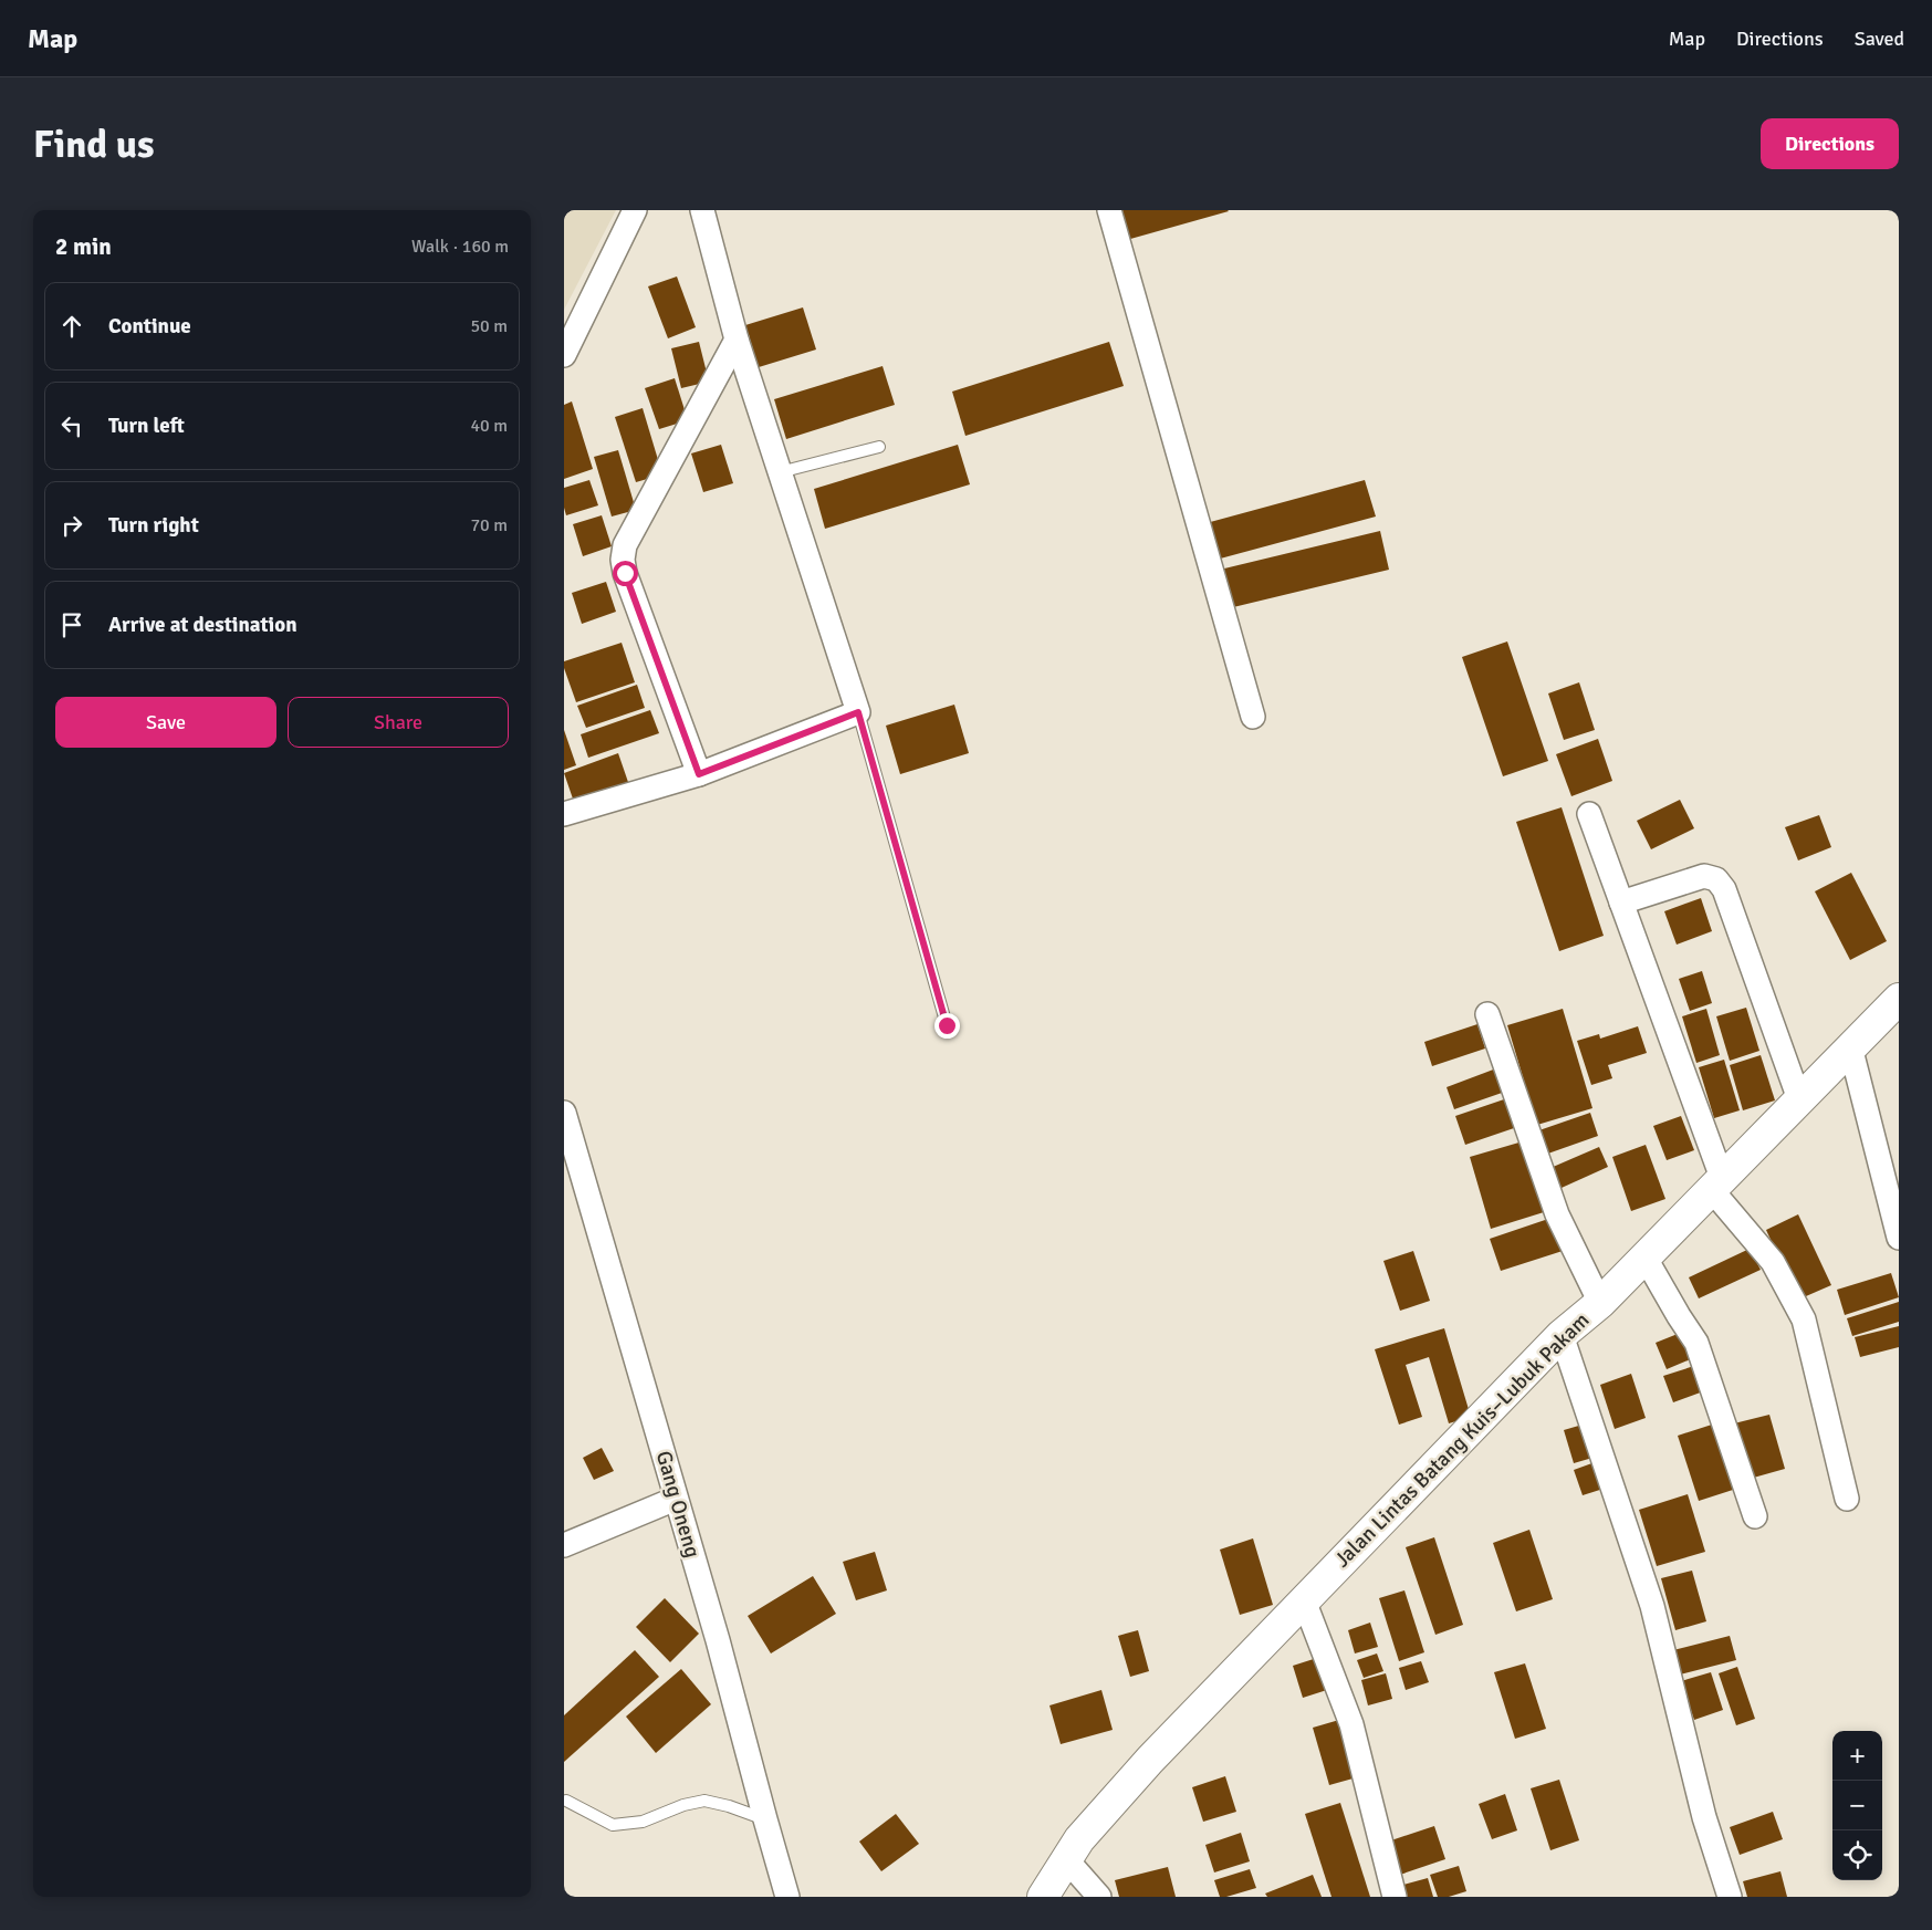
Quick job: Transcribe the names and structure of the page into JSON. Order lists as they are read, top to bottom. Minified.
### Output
{"streets":{"highway":["Jalan Lintas Batang Kuis–Lubuk Pakam"],"street":["Gang Oneng"]},"page":{"header":"Map","nav":["Map","Directions","Saved"],"buttons":["Directions",["Save","Share"]],"title":"Find us","heading":["2 min","Walk · 160 m"],"list":[["Continue","50 m"],["Turn left","40 m"],["Turn right","70 m"],"Arrive at destination"],"map_buttons":["+","−"]}}
